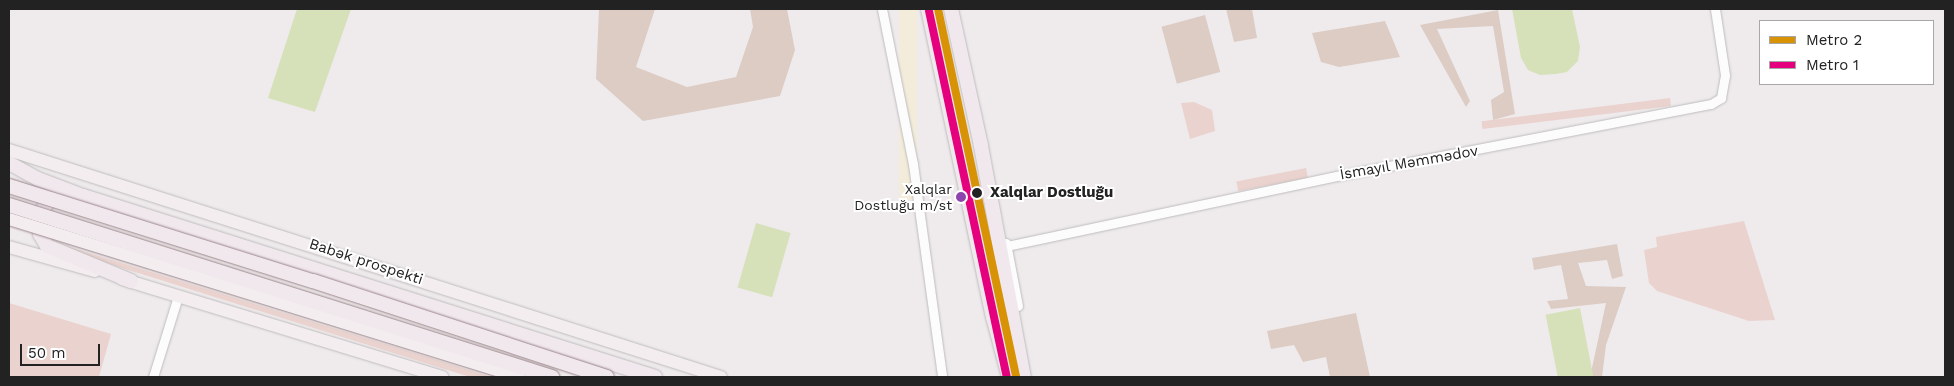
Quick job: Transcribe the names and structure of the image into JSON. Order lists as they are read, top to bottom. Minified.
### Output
{"streets":{"main road":["Babək prospekti"],"street":["İsmayıl Məmmədov"]},"places":["Xalqlar Dostluğu","Xalqlar Dostluğu m/st"],"lines":["metro line 2","metro line 1"],"legend":["Metro 2","Metro 1"],"scale_bar":"50 m"}
